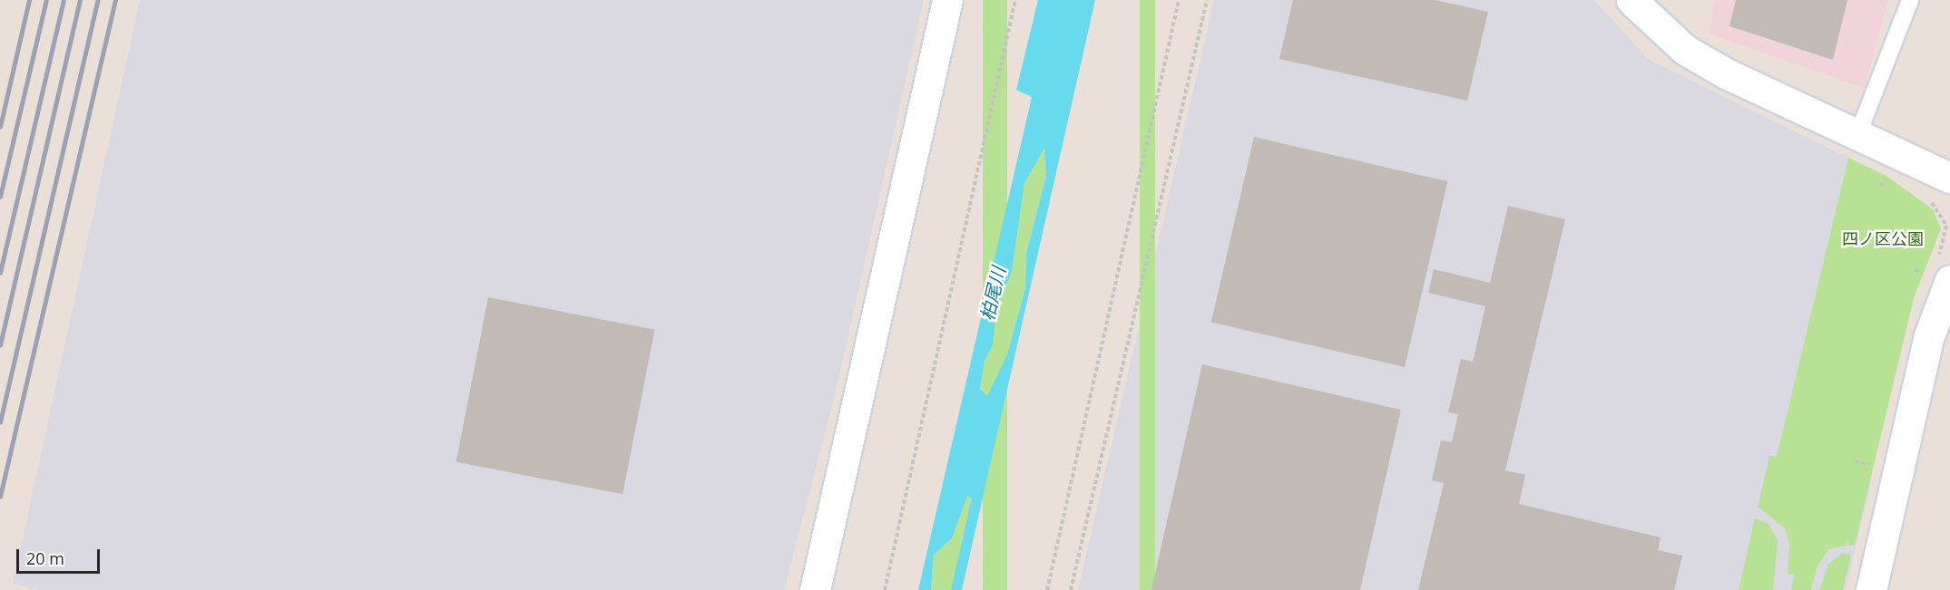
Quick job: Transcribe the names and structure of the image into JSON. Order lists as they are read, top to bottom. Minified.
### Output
{"water":["柏尾川"],"parks":["四ノ区公園"],"scale_bar":"20 m"}
